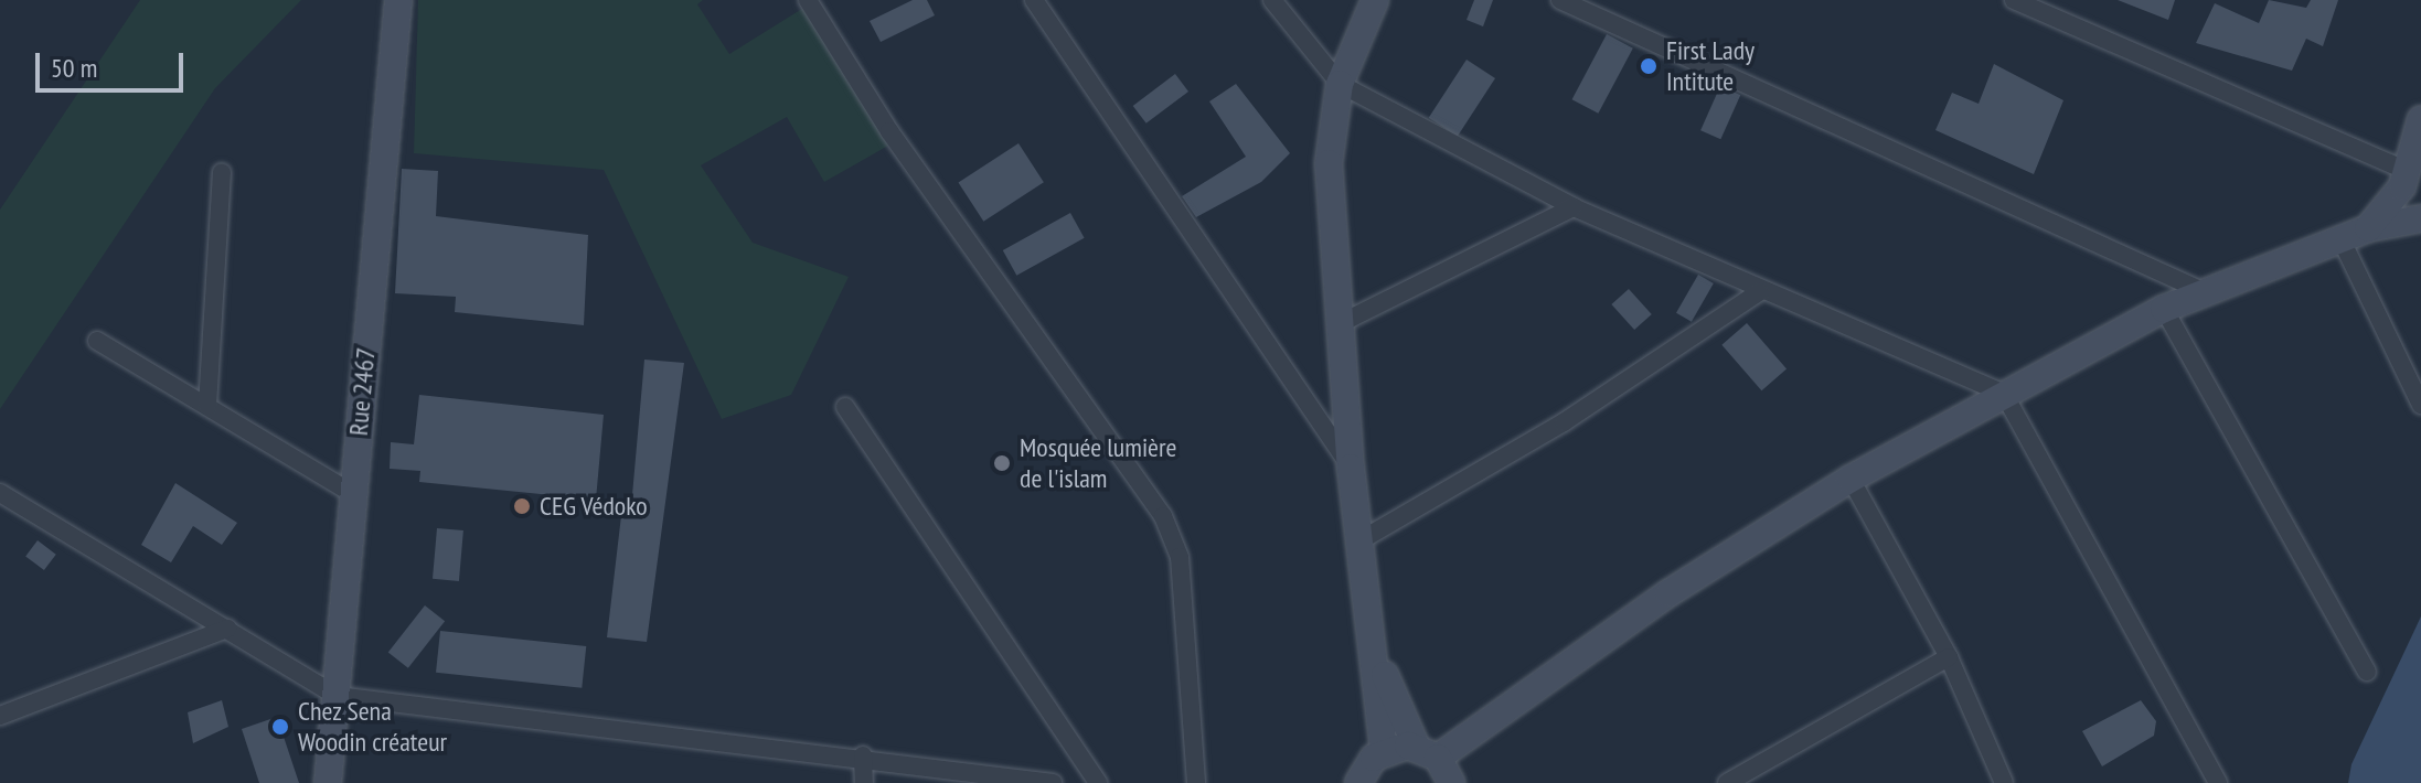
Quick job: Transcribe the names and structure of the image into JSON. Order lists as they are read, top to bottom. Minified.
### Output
{"streets":{"street":["Rue 2467"]},"places":["First Lady Intitute","Mosquée lumière de l'islam","CEG Védoko","Chez Sena Woodin créateur"],"scale_bar":"50 m"}
